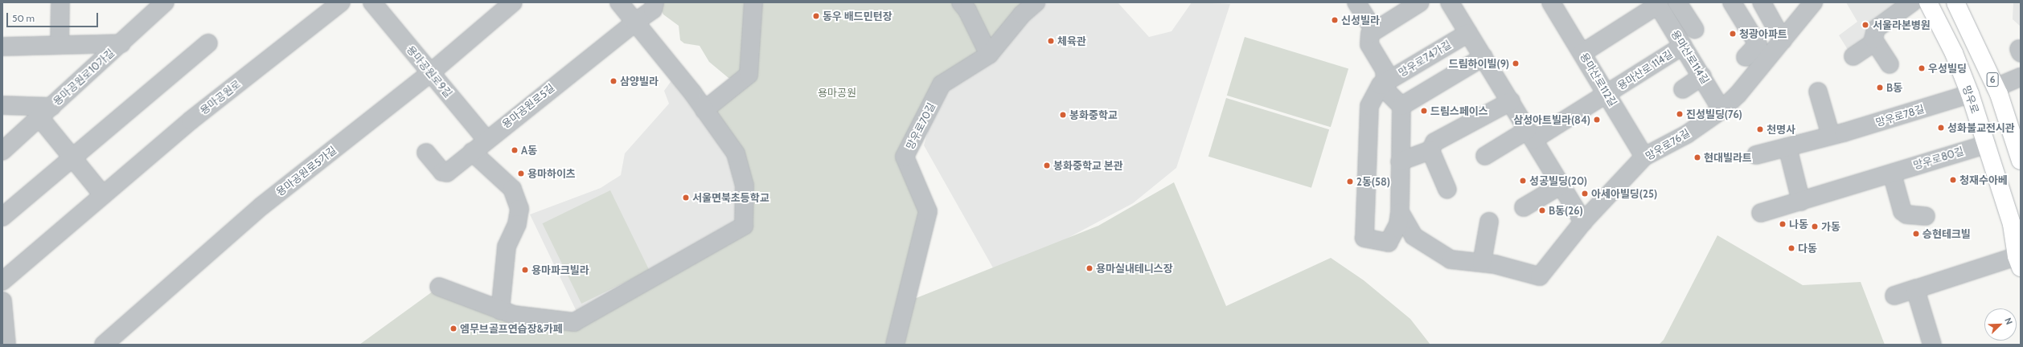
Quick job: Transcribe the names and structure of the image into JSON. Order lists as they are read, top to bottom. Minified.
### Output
{"streets":{"main road":["6","망우로"],"street":["용마산로114길","망우로74가길","용마산로 114길","용마공원로9길","용마공원로10가길","용마산로112길","용마공원로","용마공원로5길","망우로78길","망우로70길","망우로76길","망우로80길","용마공원로5가길"]},"crossings":[["용마산로114길","용마산로 114길"],["용마산로114길","용마산로112길"],["용마산로114길","망우로76길"],["용마산로 114길","용마산로112길"],["용마공원로9길","용마공원로5길"],["용마공원로9길","용마공원로5가길"],["용마산로112길","망우로76길"],["망우로","망우로78길"],["망우로","망우로80길"]],"parks":["용마공원"],"places":["동우 배드민턴장","신성빌라","서울라본병원","청광아파트","체육관","드림하이빌(9)","우성빌딩","삼양빌라","B동","드림스페이스","진성빌딩(76)","봉화중학교","삼성아트빌라(84)","성화불교전시관","천명사","A동","현대빌라트","봉화중학교 본관","용마하이츠","청재수아베","성공빌딩(20)","2동(58)","아세아빌딩(25)","서울면북초등학교","B동(26)","나동","가동","승현테크빌","다동","용마실내테니스장","용마파크빌라","엠무브골프연습장&카페"],"scale_bar":"50 m","north":"top right"}
